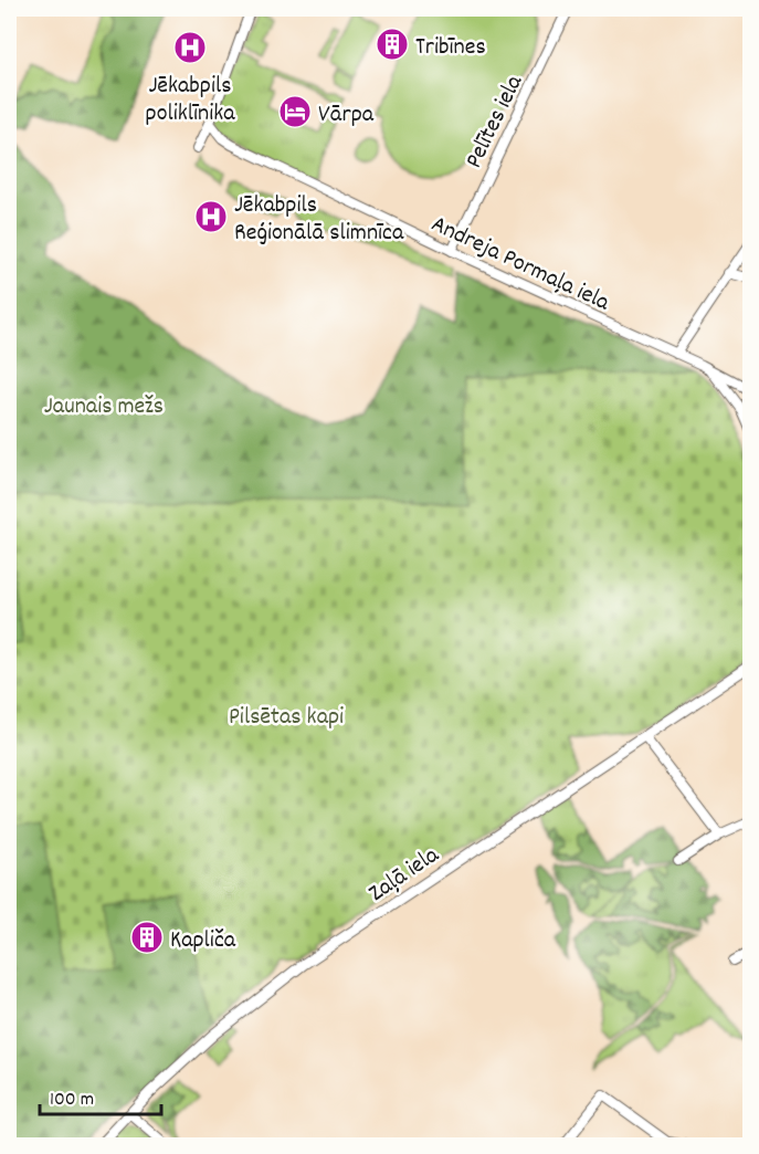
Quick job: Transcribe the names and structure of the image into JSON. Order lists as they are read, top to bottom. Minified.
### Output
{"streets":{"main road":["Zaļā iela"],"street":["Pelītes iela","Andreja Pormaļa iela"]},"crossings":[["Pelītes iela","Andreja Pormaļa iela"]],"parks":["Jaunais mežs","Pilsētas kapi"],"places":{"building":["Tribīnes","Kapliča"],"hospital":["Jēkabpils poliklīnika","Jēkabpils Reģionālā slimnīca"],"hotel":["Vārpa"]},"scale_bar":"100 m"}
